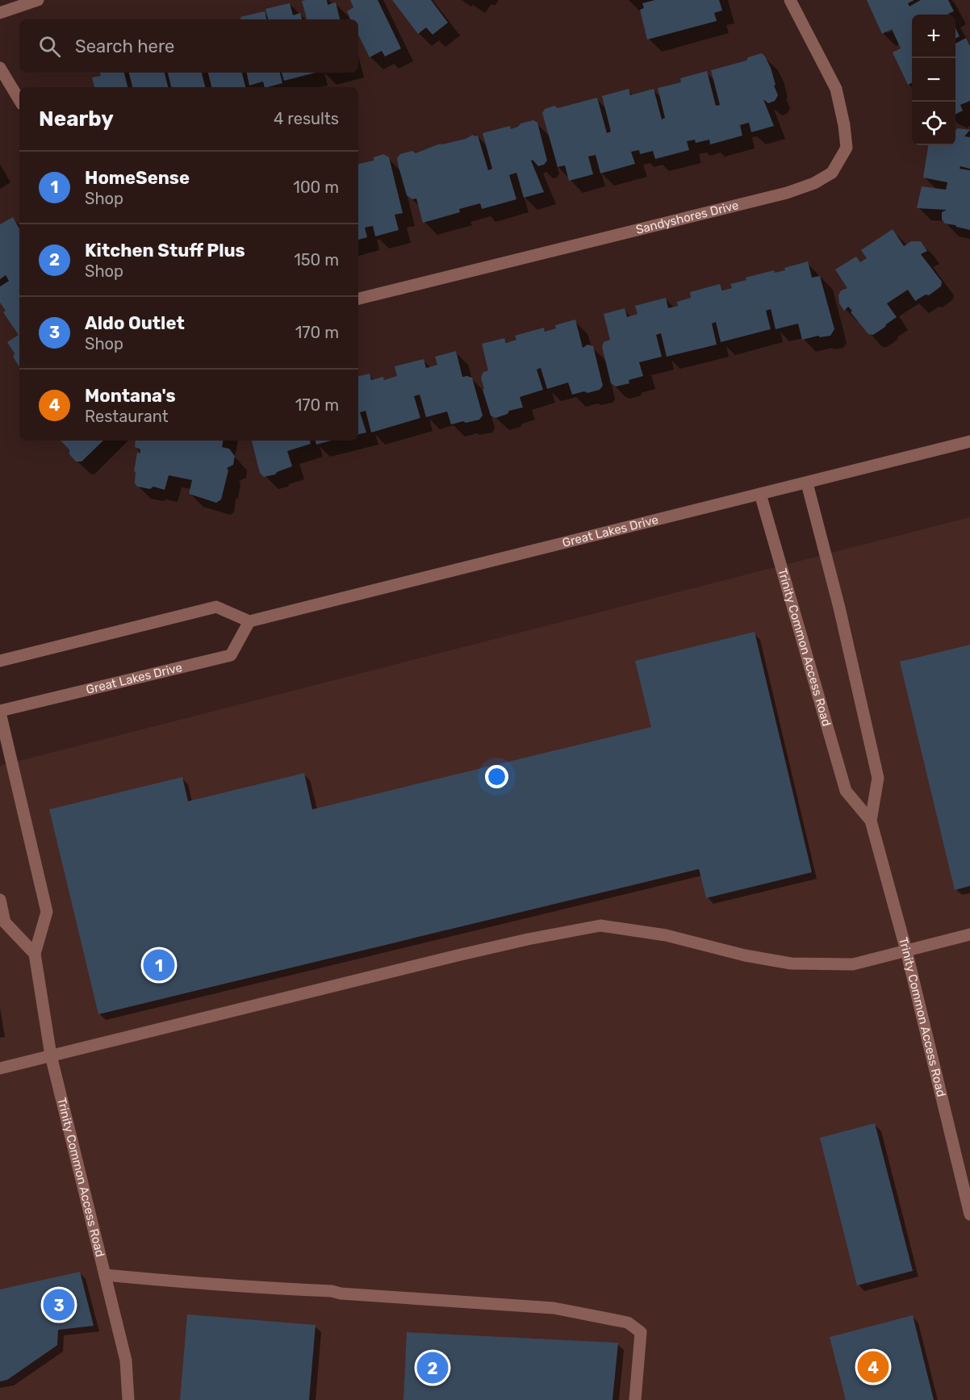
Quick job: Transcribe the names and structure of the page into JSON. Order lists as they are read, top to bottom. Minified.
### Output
{"streets":{"street":["Sandyshores Drive","Great Lakes Drive","Trinity Common Access Road"]},"crossings":[["Great Lakes Drive","Trinity Common Access Road"]],"page":{"map_buttons":["+","−"],"search":"Search here","heading":["Nearby","4 results"],"list":[{"mark":"1","name":"HomeSense","note":"Shop","value":"100 m"},{"mark":"2","name":"Kitchen Stuff Plus","note":"Shop","value":"150 m"},{"mark":"3","name":"Aldo Outlet","note":"Shop","value":"170 m"},{"mark":"4","name":"Montana's","note":"Restaurant","value":"170 m"}],"pins":["1","3","4","2"]}}
